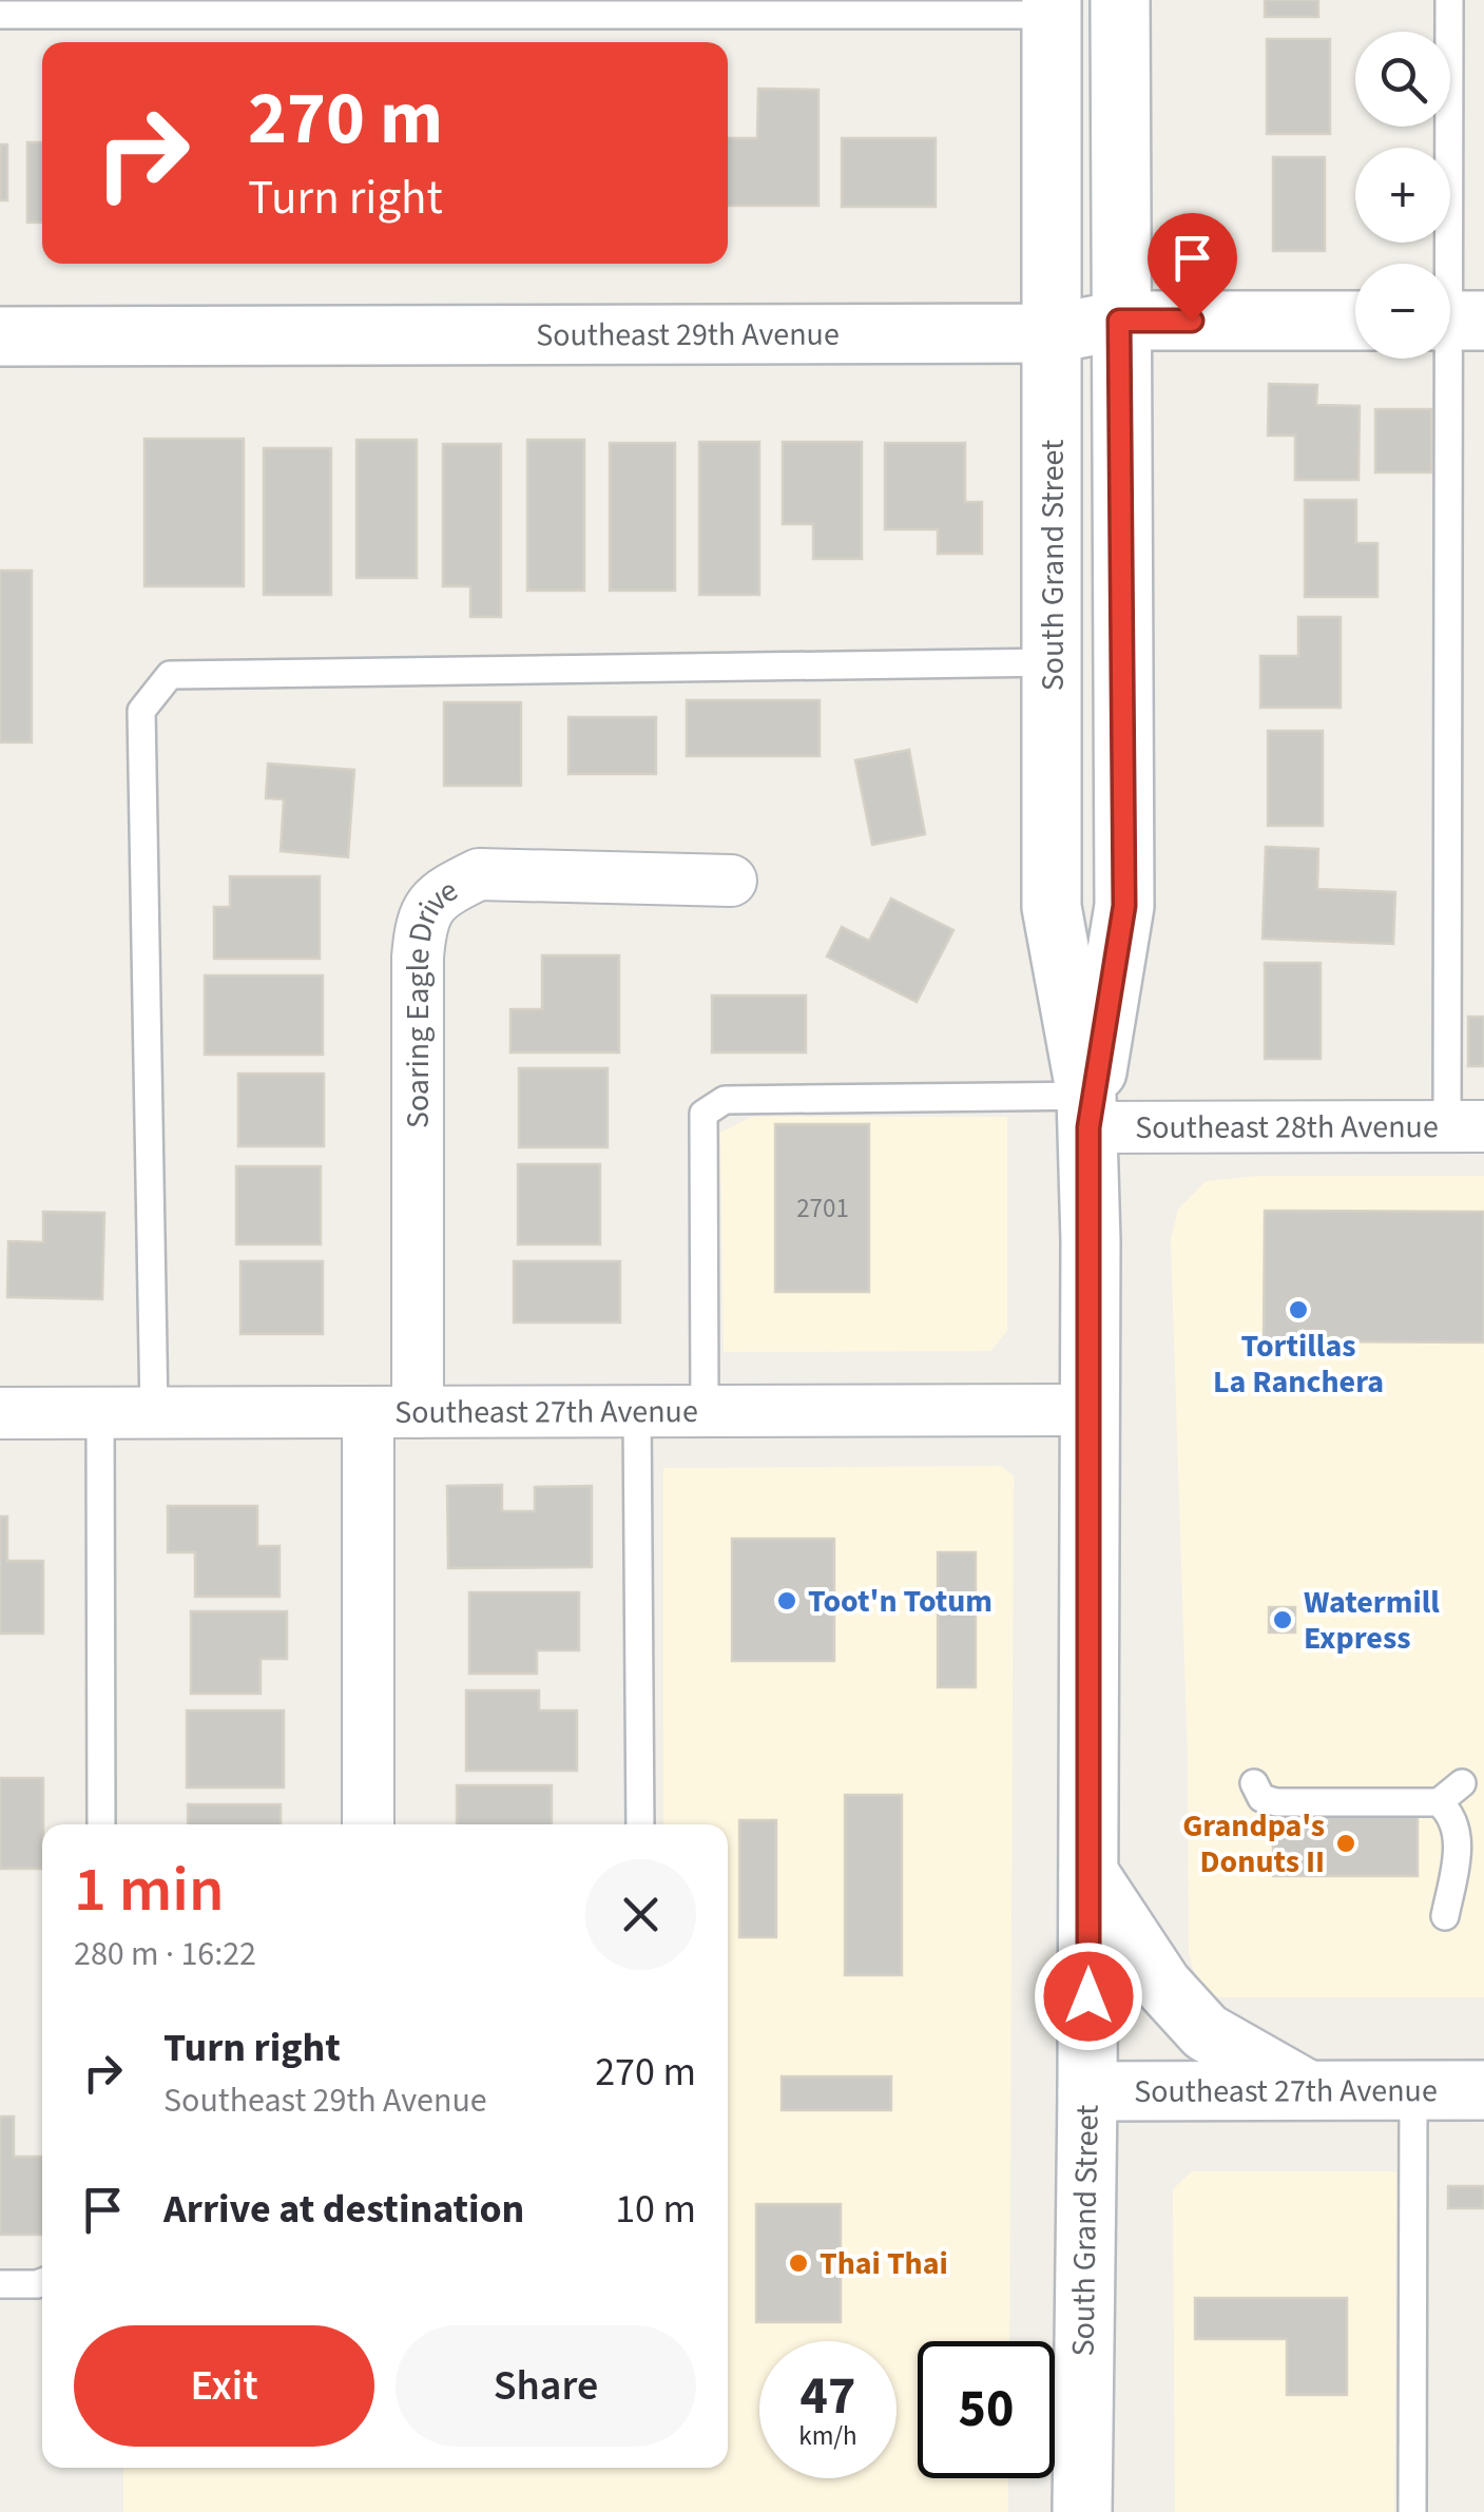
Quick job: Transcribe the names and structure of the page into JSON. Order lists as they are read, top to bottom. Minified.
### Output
{"streets":{"main road":["Southeast 29th Avenue","South Grand Street","Southeast 27th Avenue"],"street":["Soaring Eagle Drive","Southeast 28th Avenue"]},"crossings":[["Southeast 29th Avenue","South Grand Street"],["South Grand Street","Southeast 28th Avenue"],["South Grand Street","Southeast 27th Avenue"],["Soaring Eagle Drive","Southeast 27th Avenue"]],"places":["Tortillas La Ranchera","Toot'n Totum","Watermill Express","Grandpa's Donuts II","Thai Thai"],"house_numbers":["2701"],"page":{"map_buttons":["+","−"],"turn":["270 m","Turn right"],"heading":["1 min","280 m · 16:22"],"list":[{"name":"Turn right","note":"Southeast 29th Avenue","value":"270 m"},{"name":"Arrive at destination","value":"10 m"}],"buttons":["Exit","Share"],"speed":"47 km/h","limit":"50"}}
